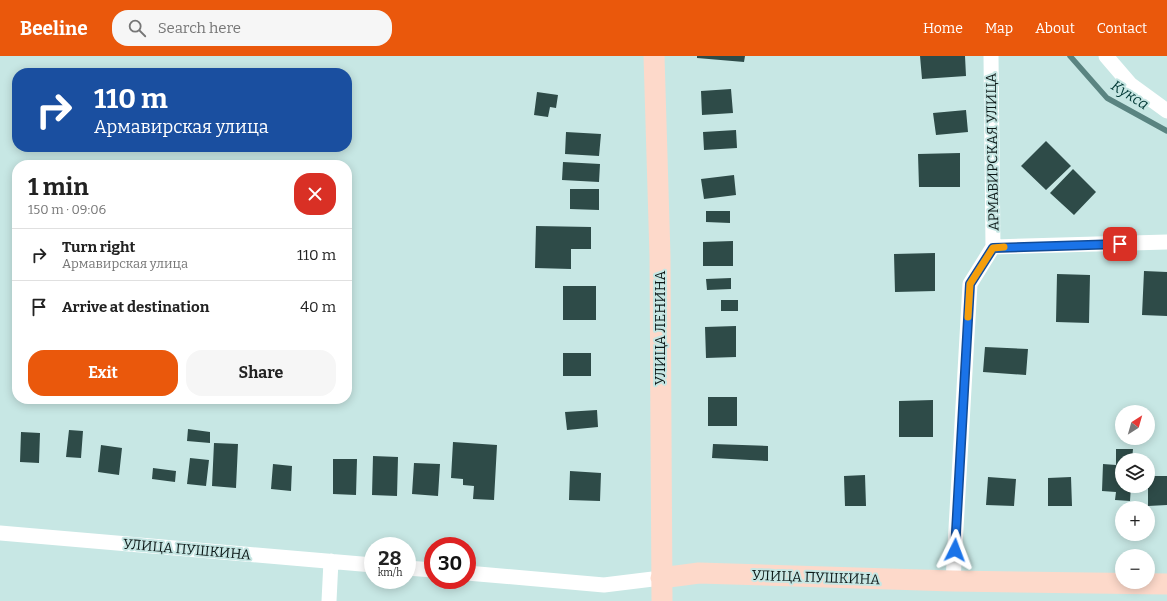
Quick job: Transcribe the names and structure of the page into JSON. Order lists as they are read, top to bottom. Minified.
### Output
{"streets":{"street":["АРМАВИРСКАЯ УЛИЦА","УЛИЦА ЛЕНИНА","УЛИЦА ПУШКИНА"]},"crossings":[["АРМАВИРСКАЯ УЛИЦА","УЛИЦА ПУШКИНА"],["УЛИЦА ЛЕНИНА","УЛИЦА ПУШКИНА"]],"water":["Кукса"],"north":"top right","page":{"header":"Beeline","search":"Search here","nav":["Home","Map","About","Contact"],"turn":["110 m","Армавирская улица"],"heading":["1 min","150 m · 09:06"],"list":[{"name":"Turn right","note":"Армавирская улица","value":"110 m"},{"name":"Arrive at destination","value":"40 m"}],"buttons":["Exit","Share"],"map_buttons":["+","−"],"speed":"28 km/h","limit":"30"}}
